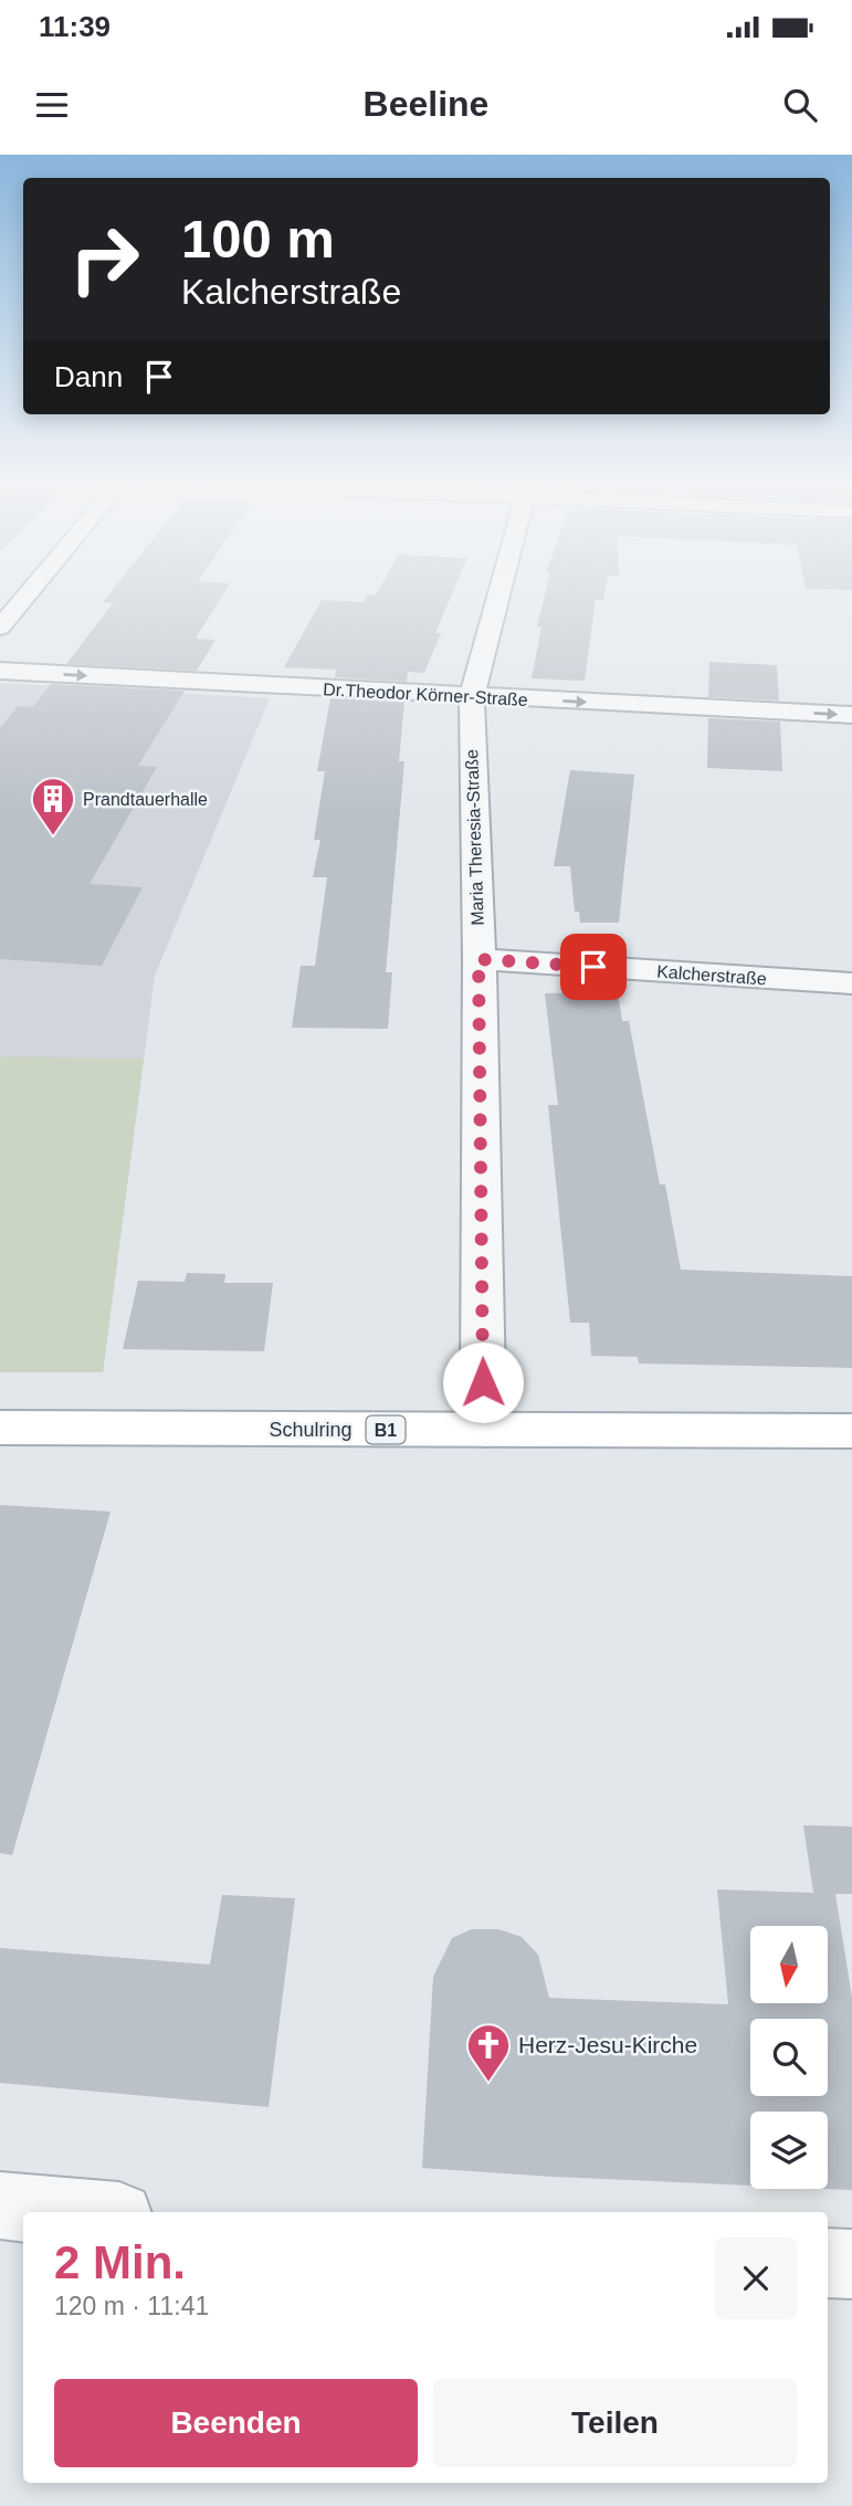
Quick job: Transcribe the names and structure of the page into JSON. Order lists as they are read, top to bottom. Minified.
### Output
{"streets":{"main road":["Schulring","B1"],"street":["Dr.Theodor Körner-Straße","Maria Theresia-Straße","Kalcherstraße"]},"crossings":[["Dr.Theodor Körner-Straße","Maria Theresia-Straße"],["Maria Theresia-Straße","Kalcherstraße"],["Maria Theresia-Straße","Schulring"]],"one_way":["Dr.Theodor Körner-Straße"],"places":{"building":["Prandtauerhalle"],"church":["Herz-Jesu-Kirche"]},"north":"bottom","page":{"status":"11:39","header":"Beeline","turn":["100 m","Kalcherstraße"],"then":"Dann","heading":["2 Min.","120 m · 11:41"],"buttons":["Beenden","Teilen"]}}
